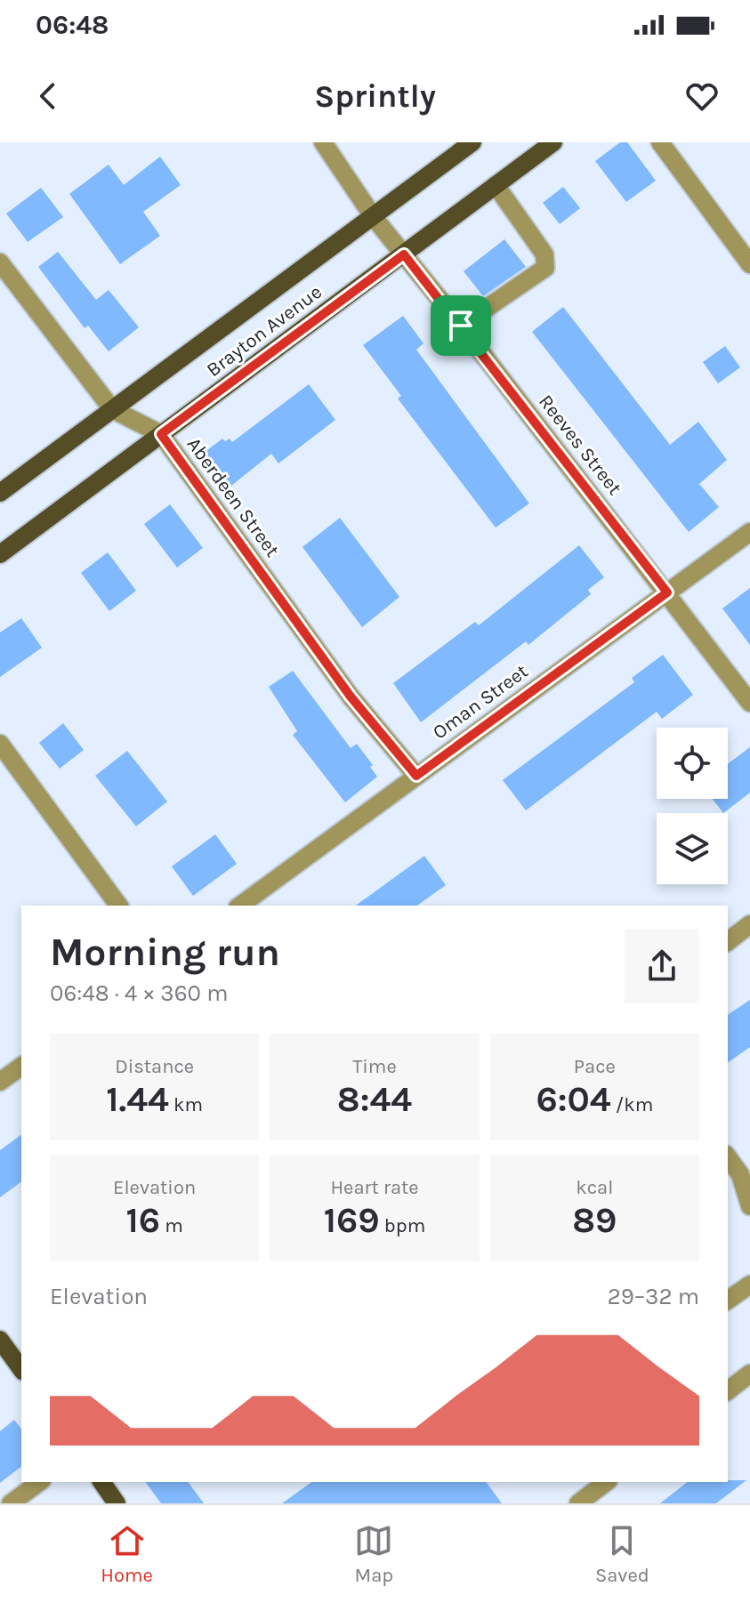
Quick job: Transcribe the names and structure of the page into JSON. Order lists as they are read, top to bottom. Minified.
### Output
{"streets":{"main road":["Brayton Avenue"],"street":["Reeves Street","Aberdeen Street","Oman Street"]},"crossings":[["Brayton Avenue","Reeves Street"],["Brayton Avenue","Aberdeen Street"],["Reeves Street","Oman Street"],["Aberdeen Street","Oman Street"]],"page":{"status":"06:48","header":"Sprintly","heading":["Morning run","06:48 · 4 × 360 m"],"stats":[["Distance","1.44 km"],["Time","8:44"],["Pace","6:04 /km"],["Elevation","16 m"],["Heart rate","169 bpm"],["kcal","89"]],"chart":["Elevation","29–32 m"],"tabs":["Home","Map","Saved"]}}
